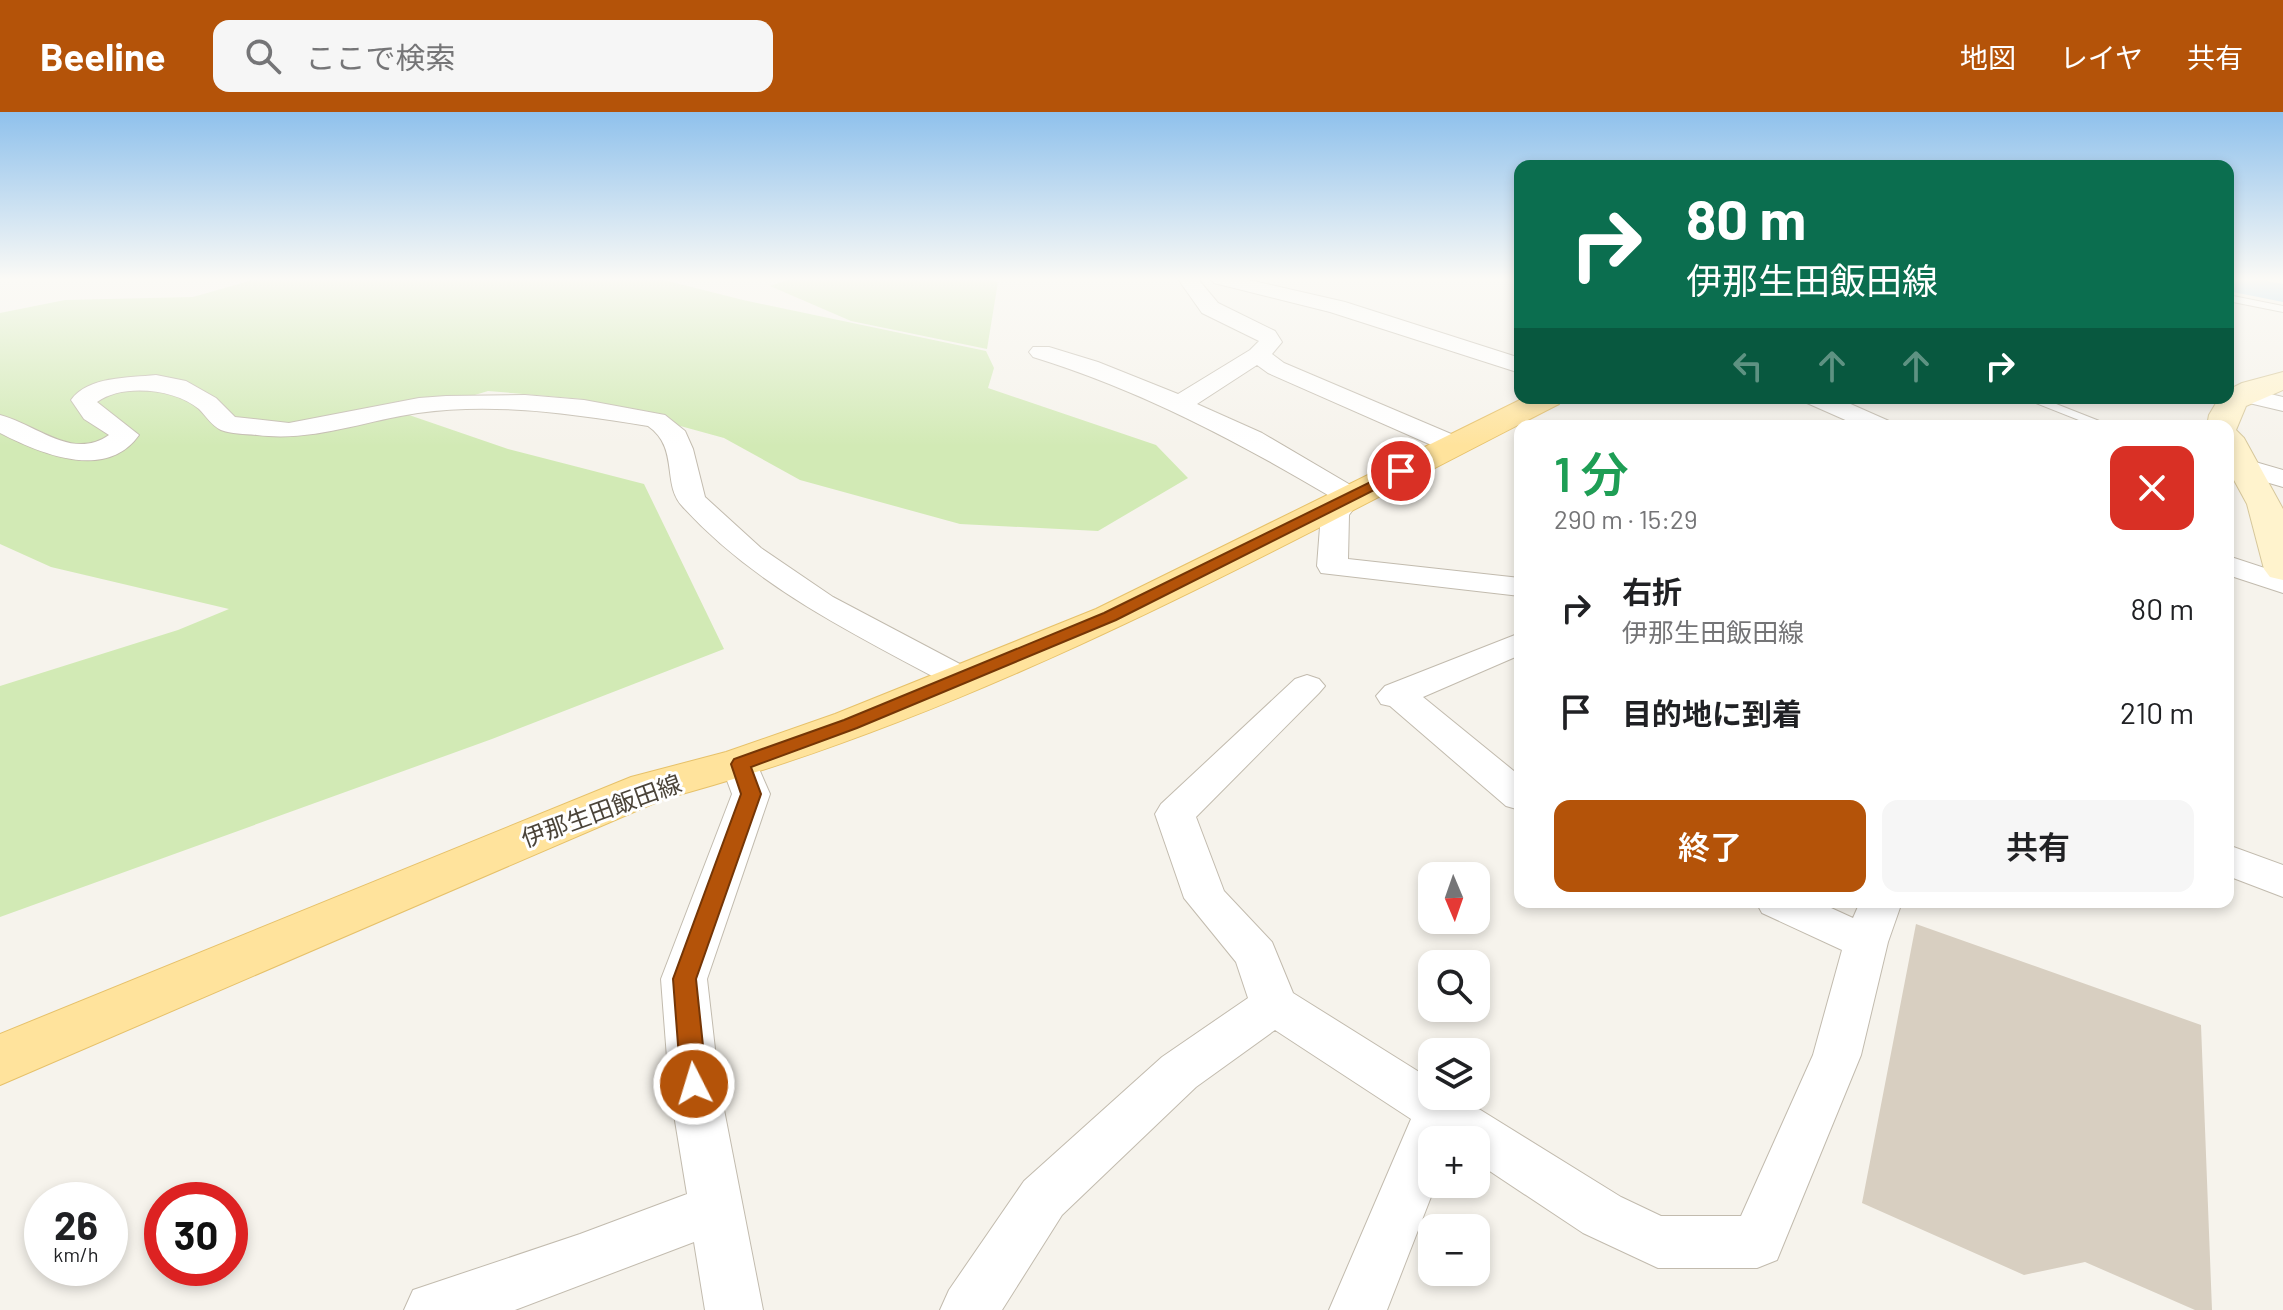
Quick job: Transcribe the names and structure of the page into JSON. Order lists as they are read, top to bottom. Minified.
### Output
{"streets":{"main road":["伊那生田飯田線"]},"north":"bottom","page":{"header":"Beeline","search":"ここで検索","nav":["地図","レイヤ","共有"],"turn":["80 m","伊那生田飯田線"],"heading":["1 分","290 m · 15:29"],"list":[{"name":"右折","note":"伊那生田飯田線","value":"80 m"},{"name":"目的地に到着","value":"210 m"}],"buttons":["終了","共有"],"map_buttons":["+","−"],"speed":"26 km/h","limit":"30"}}
